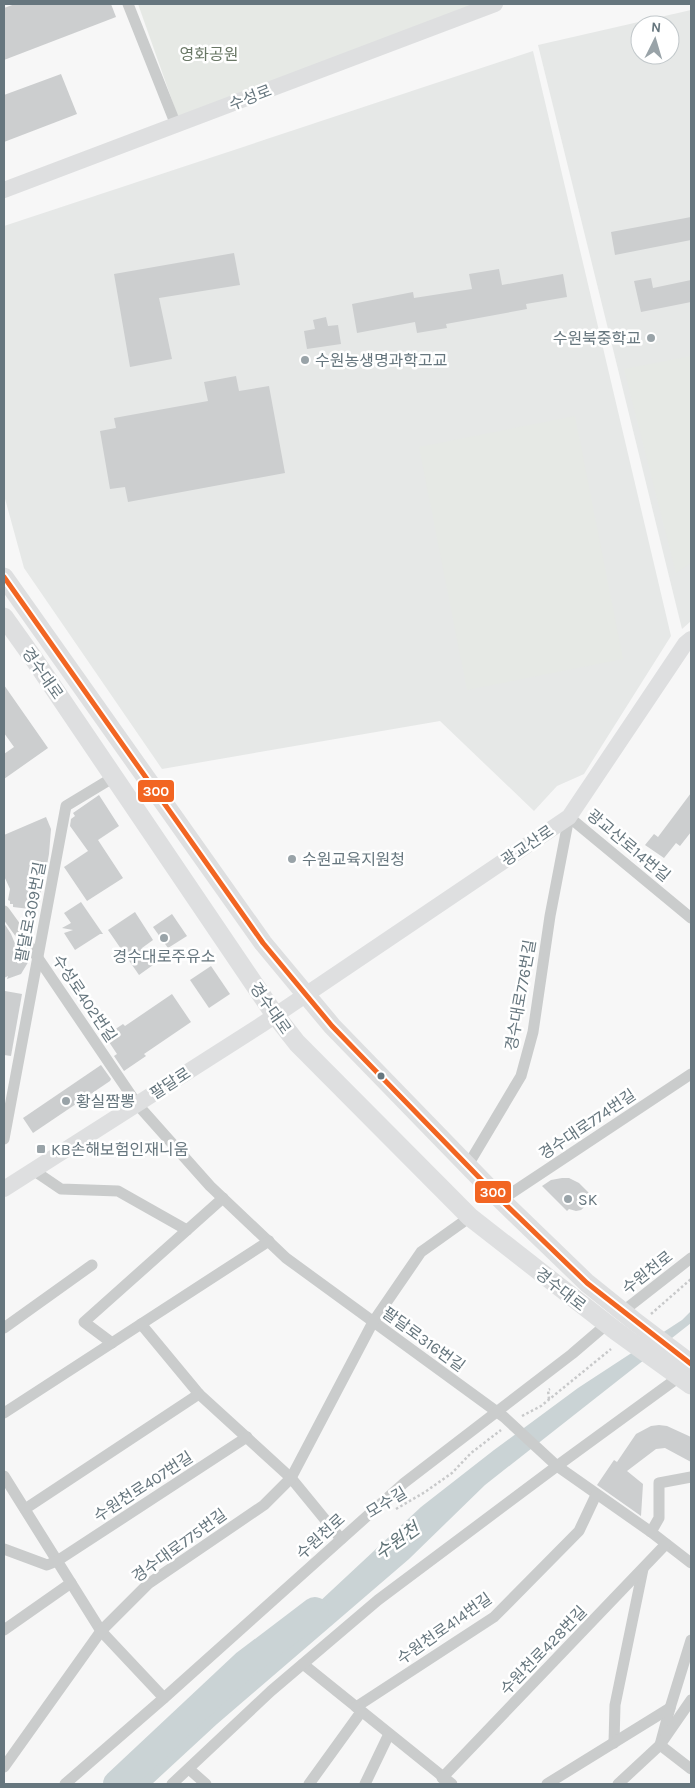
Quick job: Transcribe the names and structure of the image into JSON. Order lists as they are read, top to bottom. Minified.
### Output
{"streets":{"main road":["수성로","경수대로","광교산로","팔달로"],"street":["광교산로14번길","팔달로309번길","경수대로776번길","수성로402번길","경수대로774번길","수원천로","팔달로316번길","수원천로407번길","경수대로775번길","수원천로414번길","수원천로428번길"],"path":["모수길"]},"crossings":[["경수대로","광교산로"],["경수대로","팔달로309번길"],["경수대로","경수대로776번길"],["경수대로","팔달로"],["경수대로","경수대로774번길"],["경수대로","수원천로"],["경수대로","경수대로775번길"],["광교산로","광교산로14번길"],["광교산로","경수대로776번길"],["광교산로","팔달로"],["광교산로14번길","경수대로776번길"],["팔달로309번길","수성로402번길"],["수성로402번길","팔달로"],["수성로402번길","팔달로316번길"],["팔달로","팔달로316번길"],["수원천로","팔달로316번길"],["팔달로316번길","경수대로775번길"]],"water":["수원천"],"parks":["영화공원"],"places":{"other":["수원북중학교","수원농생명과학고교","수원교육지원청","경수대로주유소","황실짬뽕","SK"],"transit":["KB손해보험인재니움"]},"lines":["transit line 300"],"north":"top"}
